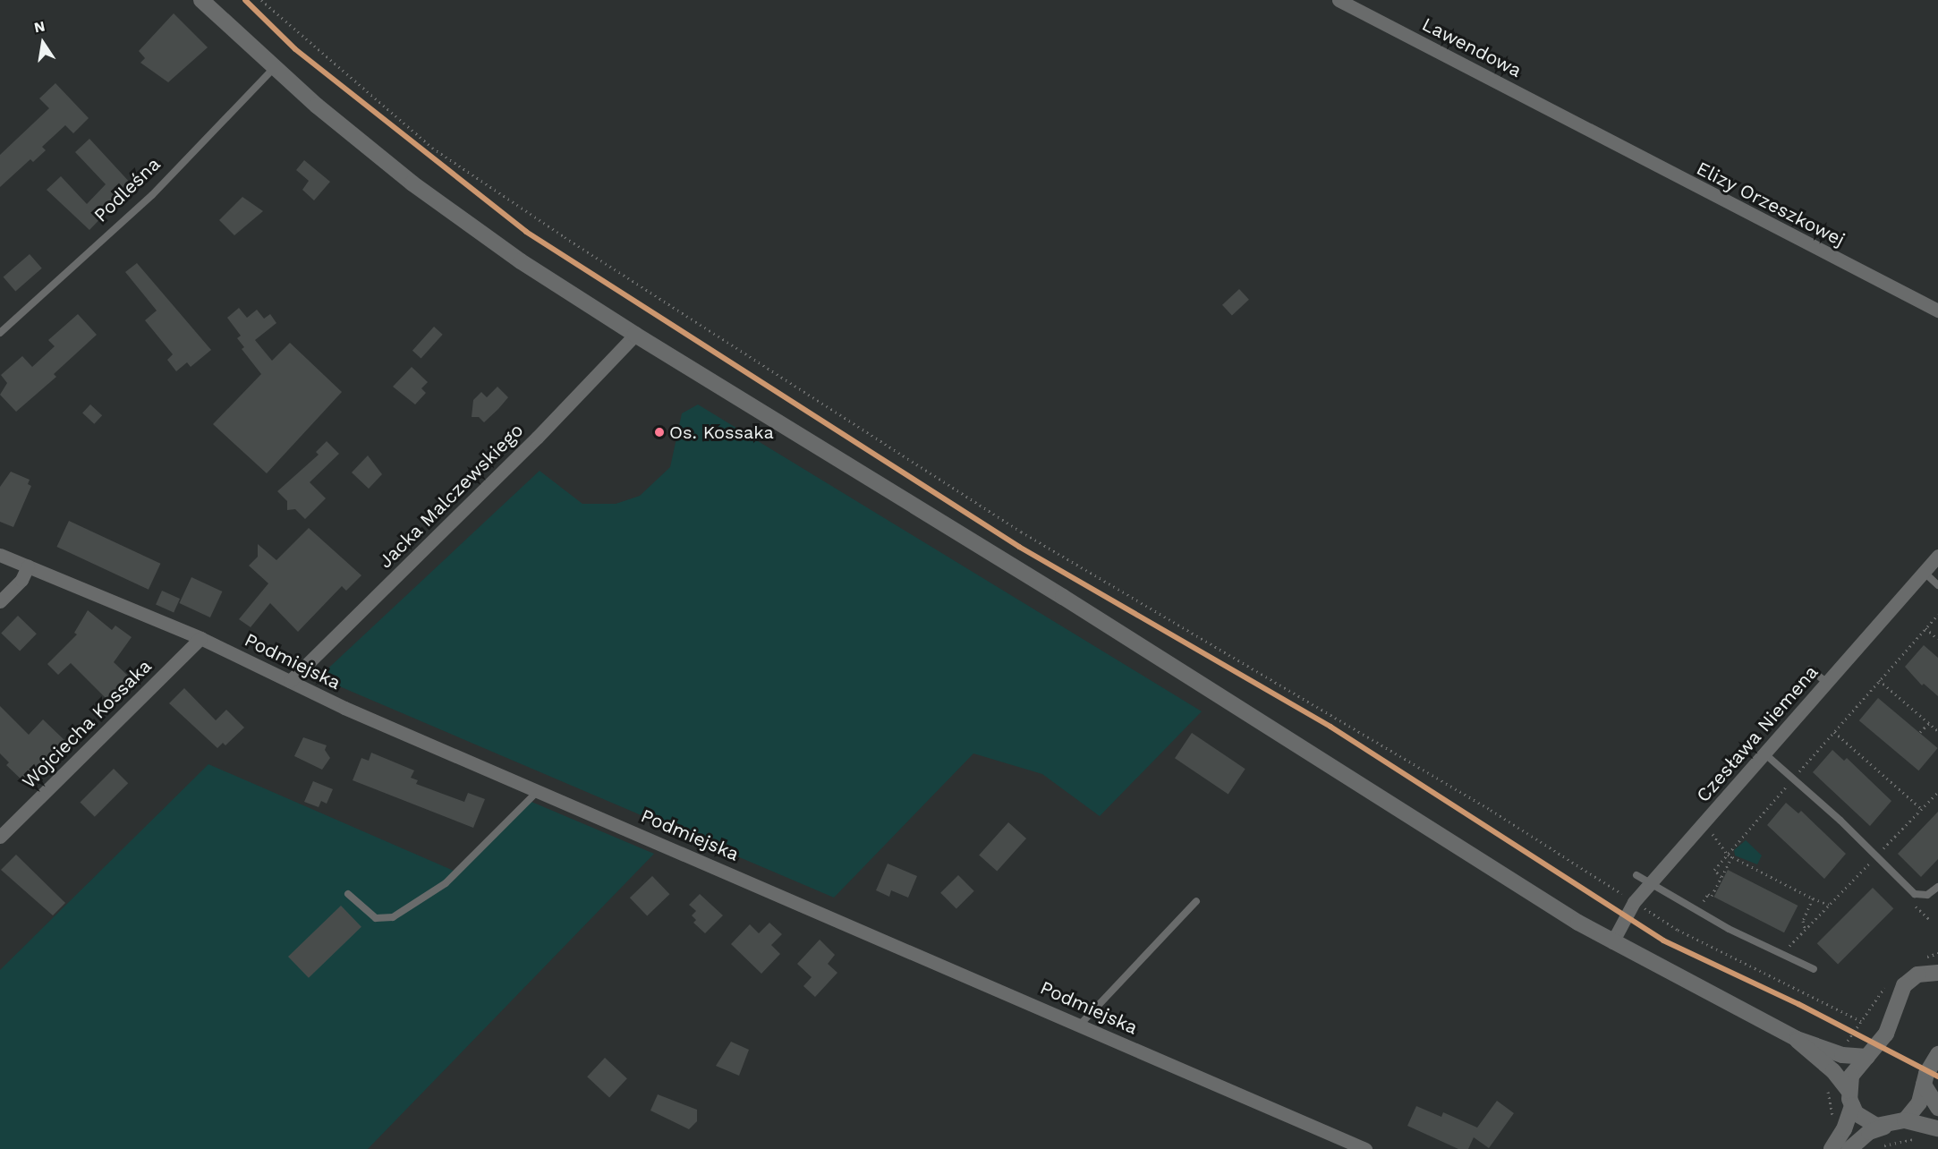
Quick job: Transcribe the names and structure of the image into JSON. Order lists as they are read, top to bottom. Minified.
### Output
{"streets":{"street":["Lawendowa","Elizy Orzeszkowej","Jacka Malczewskiego","Podmiejska","Wojciecha Kossaka","Czesława Niemena"],"lane":["Podleśna"]},"crossings":[["Lawendowa","Elizy Orzeszkowej"],["Jacka Malczewskiego","Podmiejska"],["Podmiejska","Wojciecha Kossaka"]],"places":["Os. Kossaka"],"north":"top"}
